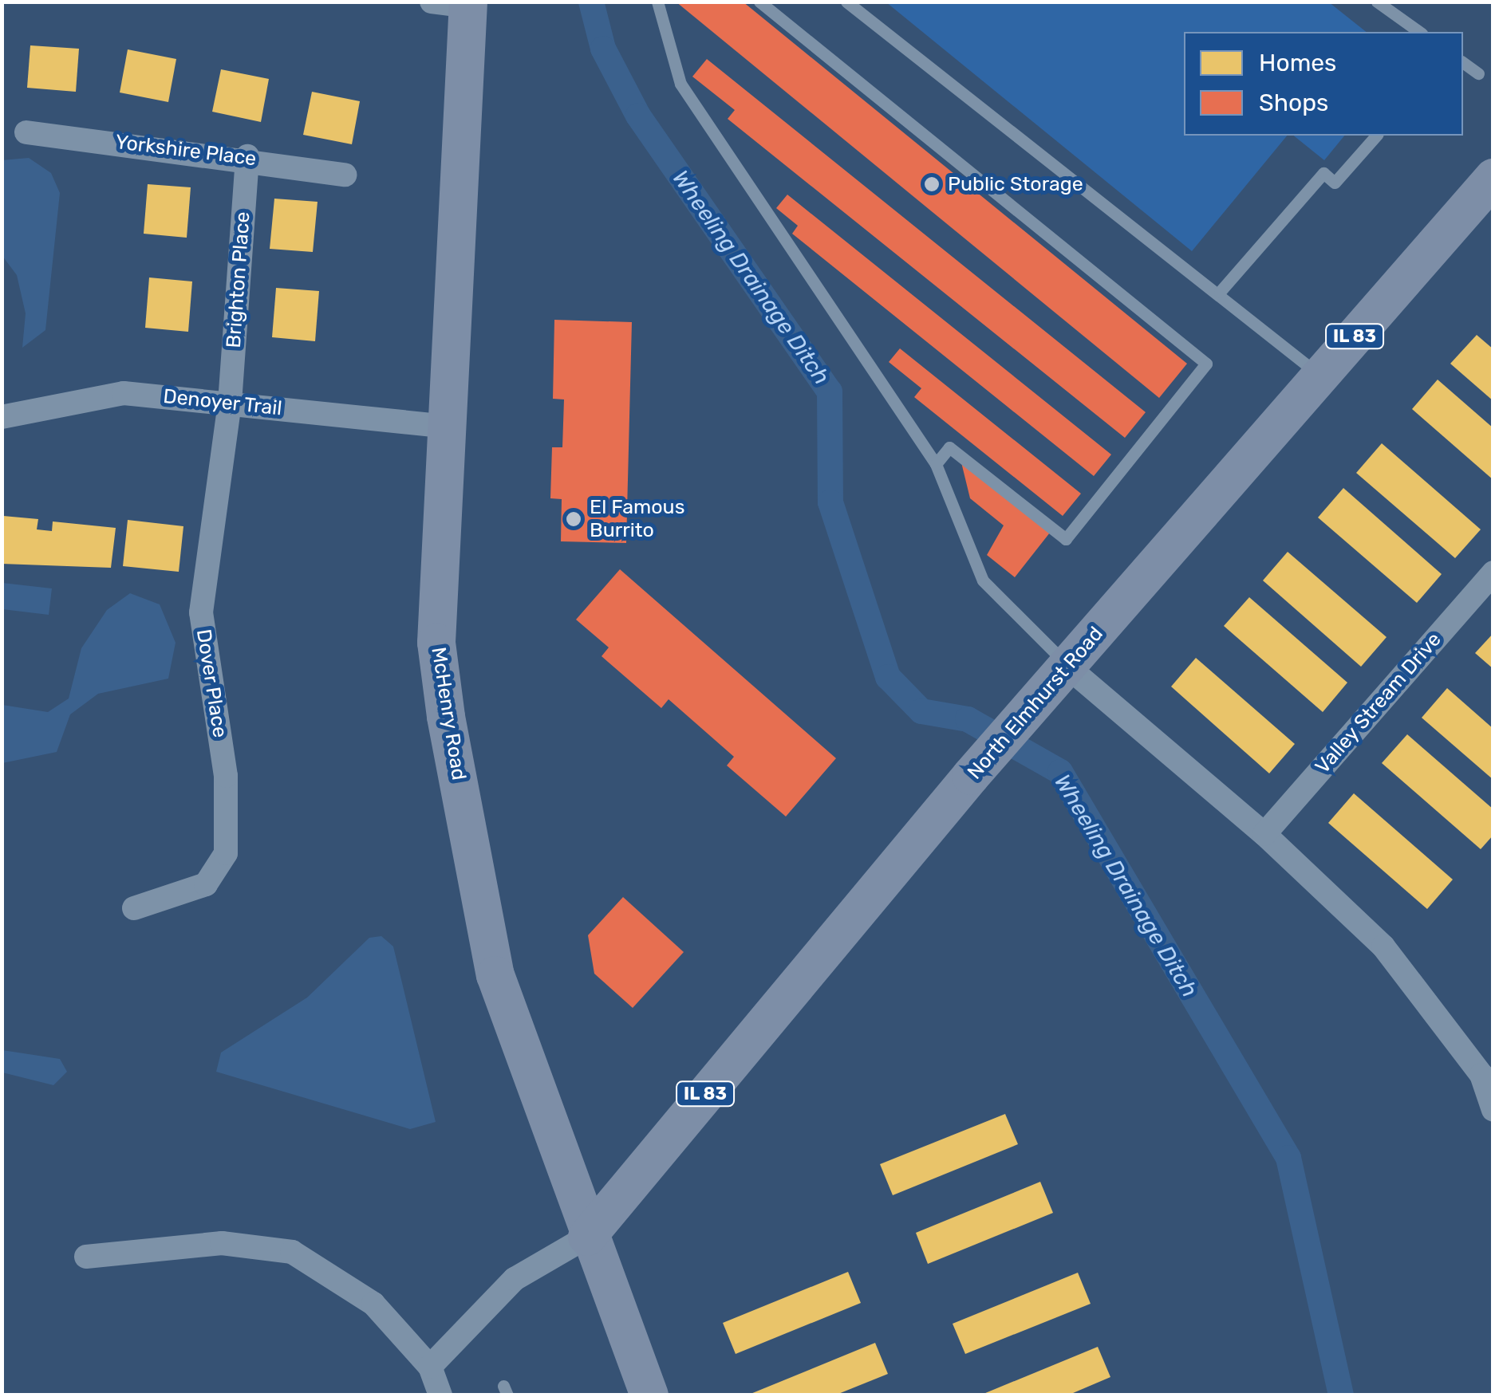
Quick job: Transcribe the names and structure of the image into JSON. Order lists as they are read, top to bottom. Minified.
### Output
{"streets":{"main road":["IL 83","North Elmhurst Road","McHenry Road"],"street":["Yorkshire Place","Brighton Place","Denoyer Trail","Dover Place","Valley Stream Drive"]},"crossings":[["Yorkshire Place","Brighton Place"],["Brighton Place","Denoyer Trail"],["Brighton Place","Dover Place"],["Denoyer Trail","Dover Place"],["Denoyer Trail","McHenry Road"],["North Elmhurst Road","McHenry Road"]],"water":["Wheeling Drainage Ditch"],"places":["Public Storage","El Famous Burrito"],"legend":["Homes","Shops"]}
